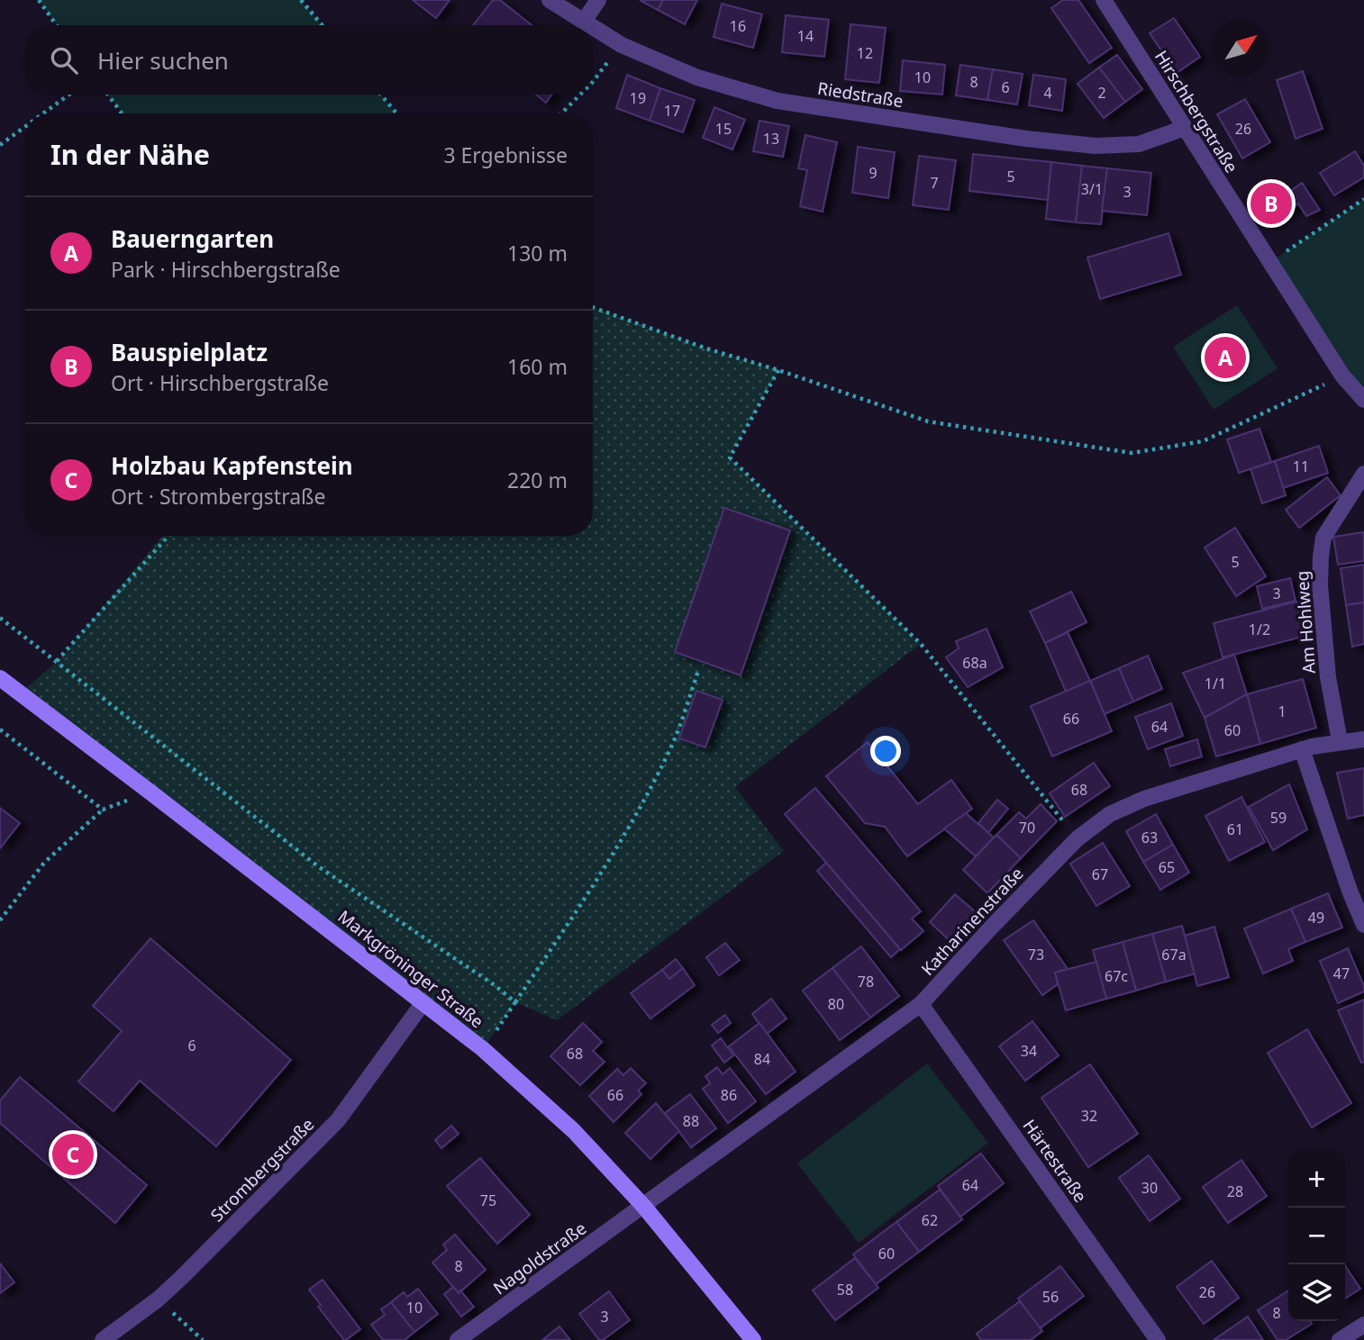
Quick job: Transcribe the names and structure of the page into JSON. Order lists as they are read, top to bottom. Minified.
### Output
{"streets":{"main road":["Markgröninger Straße"],"street":["Riedstraße","Hirschbergstraße","Am Hohlweg","Katharinenstraße","Härtestraße","Strombergstraße","Nagoldstraße"]},"crossings":[["Riedstraße","Hirschbergstraße"],["Am Hohlweg","Katharinenstraße"],["Katharinenstraße","Markgröninger Straße"],["Katharinenstraße","Härtestraße"],["Katharinenstraße","Nagoldstraße"],["Markgröninger Straße","Strombergstraße"],["Markgröninger Straße","Nagoldstraße"]],"house_numbers":["16","14","12","10","8","6","4","2","19","17","15","26","13","9","5","7","3/1","3","11","5","3","1/2","68a","1/1","1","66","64","60","68","59","70","61","63","65","67","49","73","67a","47","67c","78","80","6","34","68","84","66","86","32","88","64","30","28","75","62","60","8","58","26","56","10","8","3"],"north":"top right","page":{"search":"Hier suchen","heading":["In der Nähe","3 Ergebnisse"],"pins":["B","A","C"],"list":[{"mark":"A","name":"Bauerngarten","note":"Park · Hirschbergstraße","value":"130 m"},{"mark":"B","name":"Bauspielplatz","note":"Ort · Hirschbergstraße","value":"160 m"},{"mark":"C","name":"Holzbau Kapfenstein","note":"Ort · Strombergstraße","value":"220 m"}],"map_buttons":["+","−"]}}
